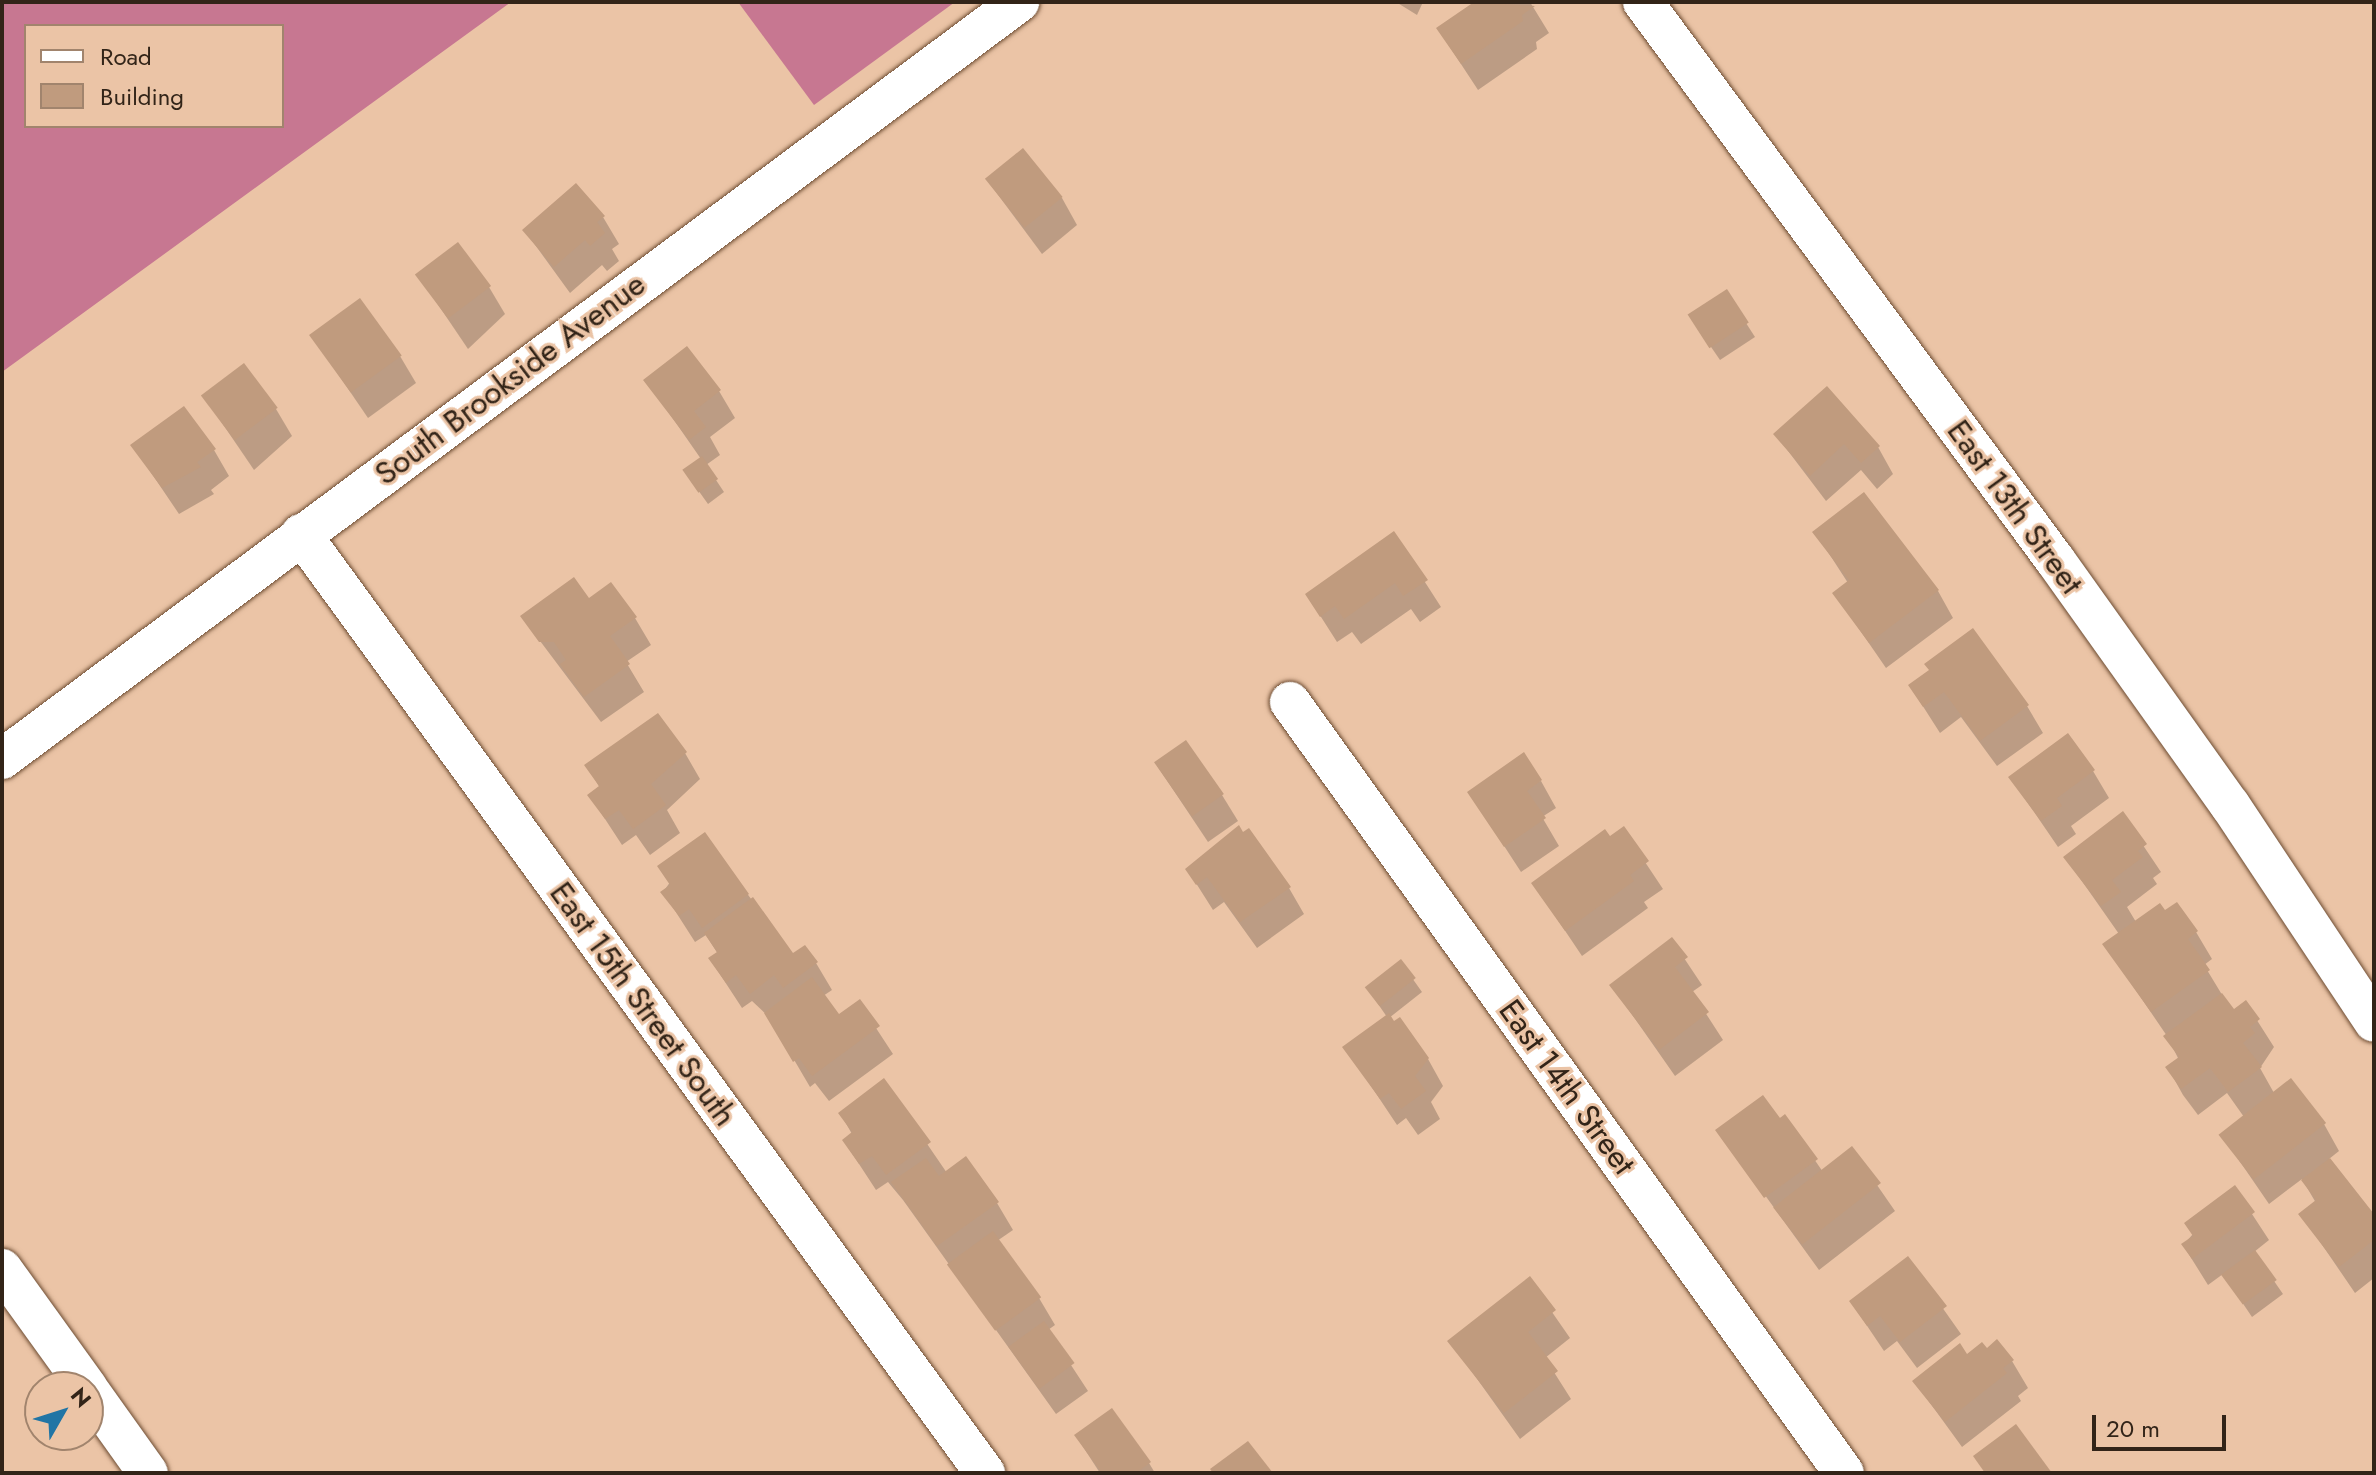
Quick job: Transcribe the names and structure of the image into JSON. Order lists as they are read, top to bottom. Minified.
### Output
{"streets":{"street":["South Brookside Avenue","East 13th Street","East 15th Street South","East 14th Street"]},"crossings":[["South Brookside Avenue","East 15th Street South"]],"legend":["Road","Building"],"scale_bar":"20 m","north":"top right"}
